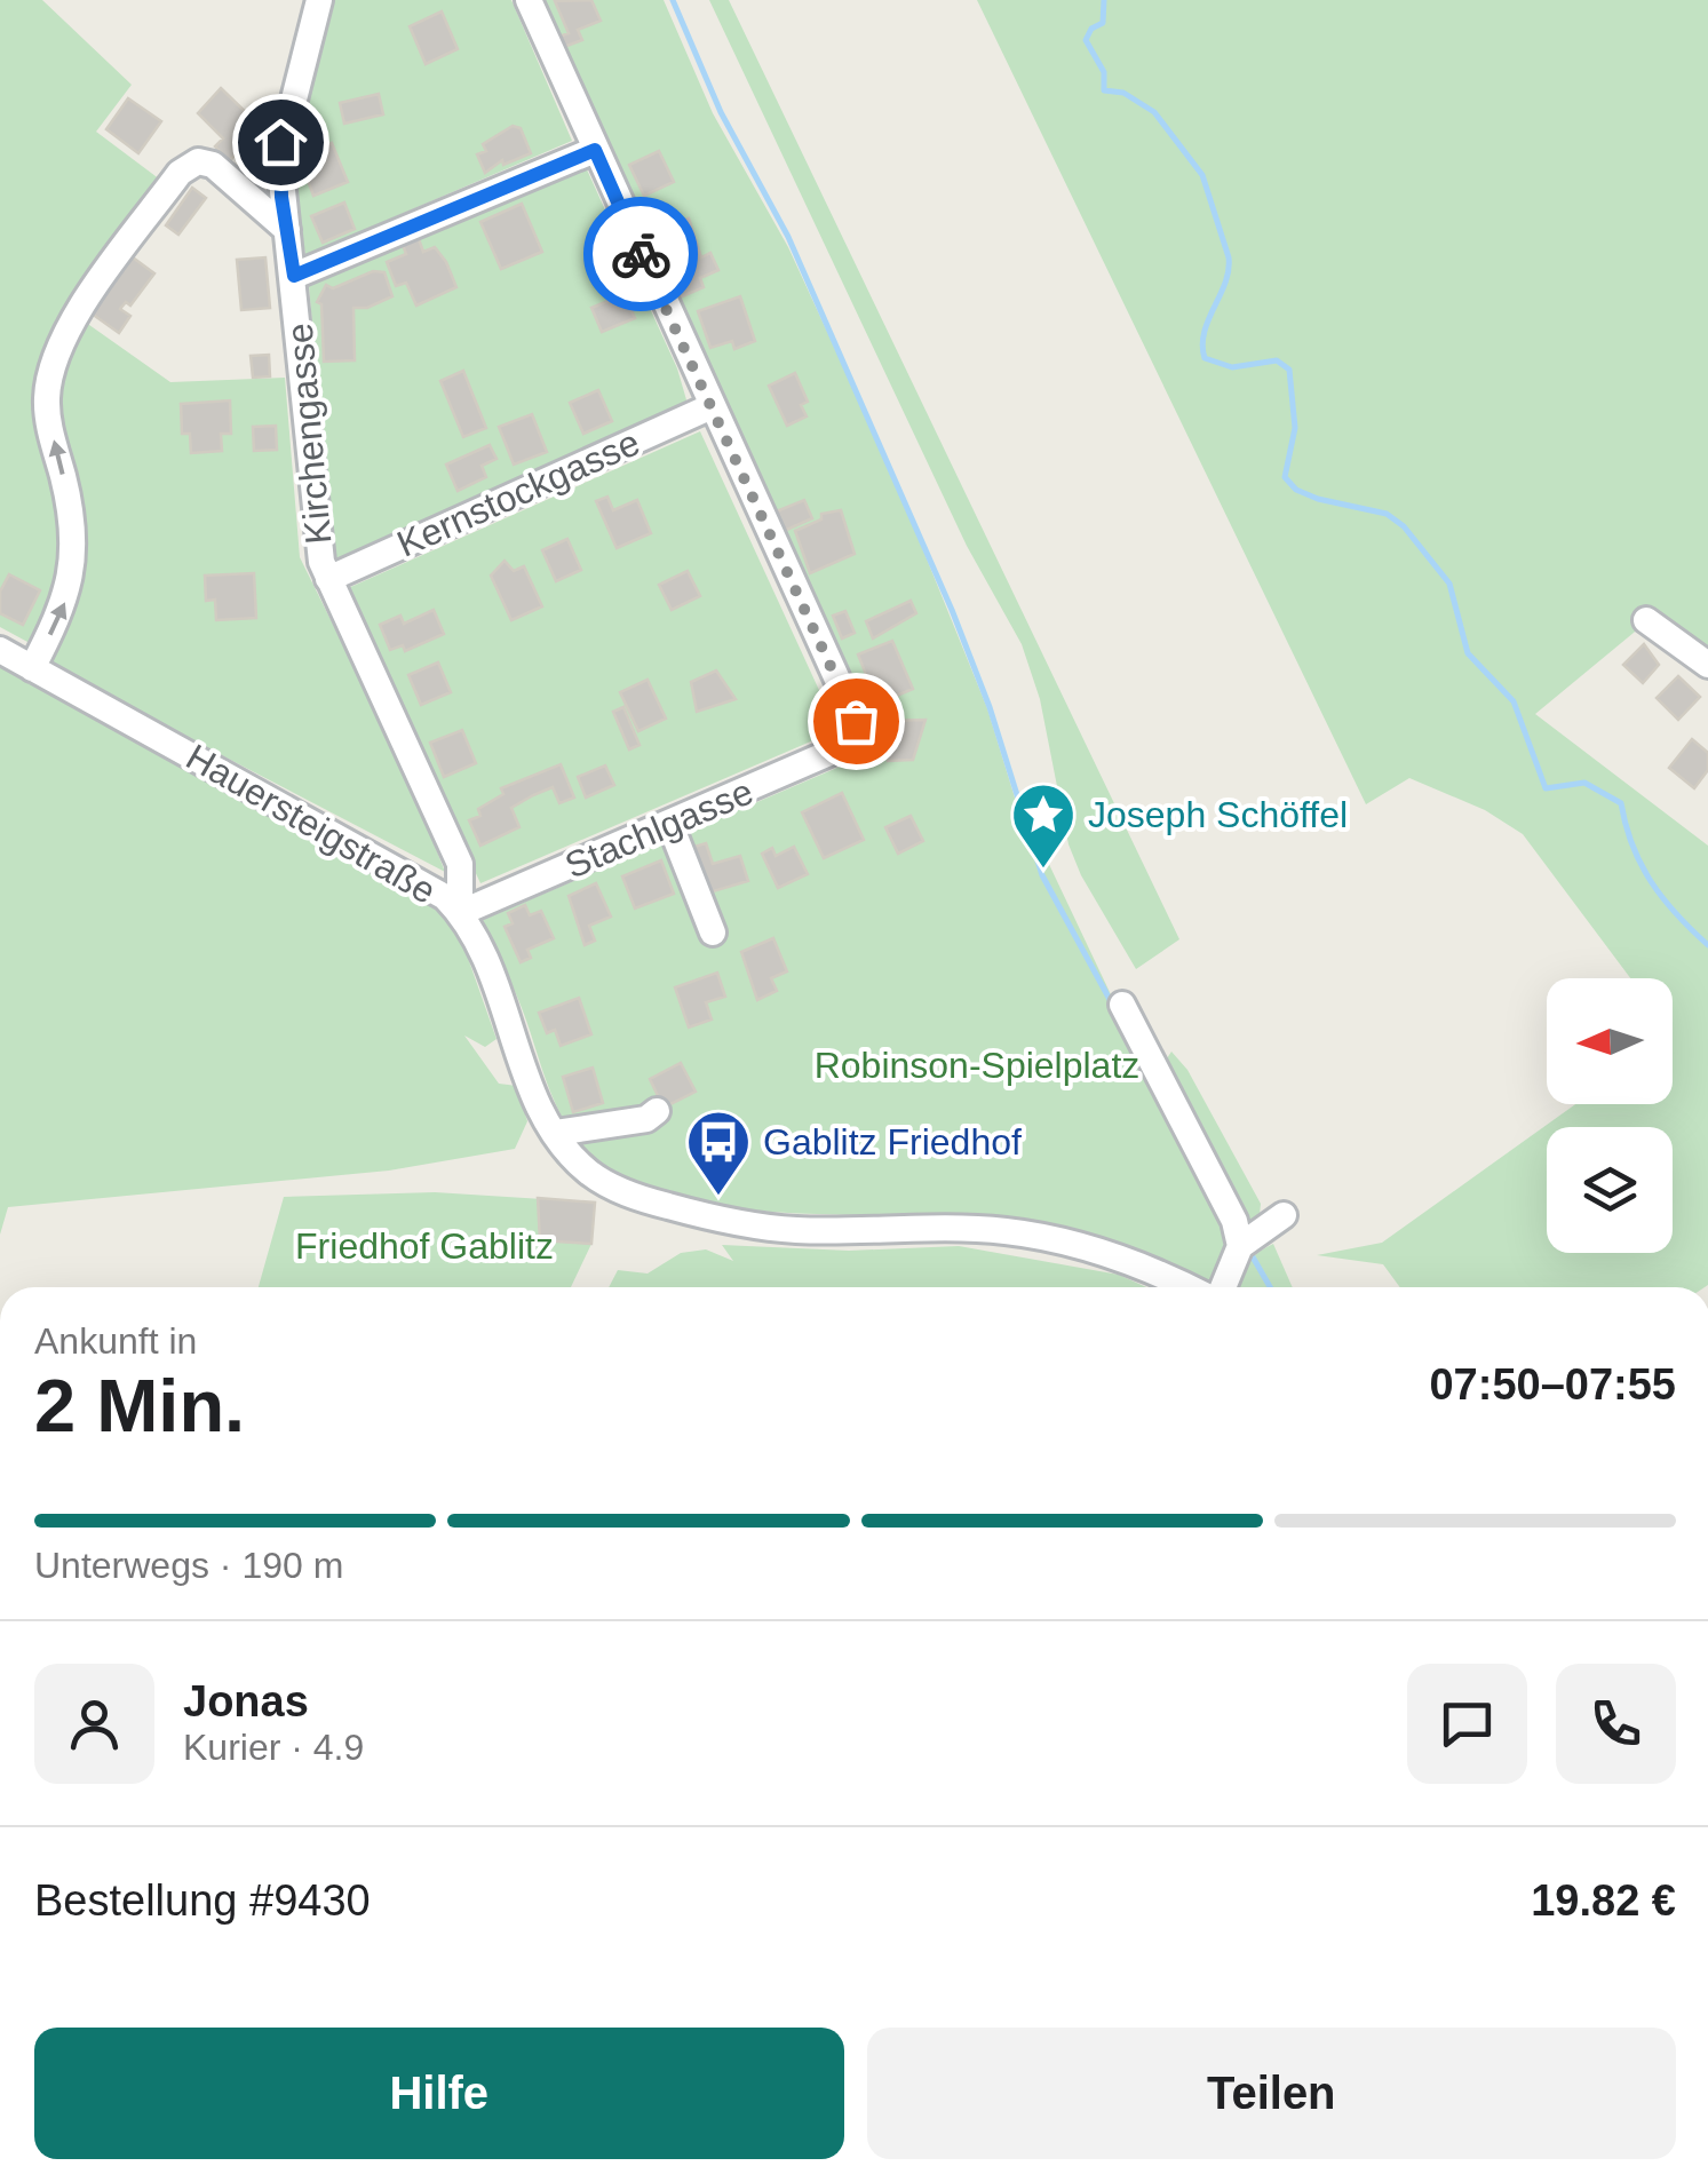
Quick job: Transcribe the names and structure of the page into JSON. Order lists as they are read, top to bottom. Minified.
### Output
{"streets":{"street":["Kirchengasse","Kernstockgasse","Hauersteigstraße","Stachlgasse"]},"crossings":[["Kirchengasse","Kernstockgasse"],["Kirchengasse","Hauersteigstraße"],["Kirchengasse","Stachlgasse"],["Kernstockgasse","Stachlgasse"],["Hauersteigstraße","Stachlgasse"]],"parks":["Robinson-Spielplatz","Friedhof Gablitz"],"places":{"place":["Joseph Schöffel"],"bus stop":["Gablitz Friedhof"]},"north":"left","page":{"heading":["2 Min.","Ankunft in","07:50–07:55"],"panel":["Jonas","Kurier · 4.9","Bestellung #9430","19.82 €"],"bar":"Unterwegs · 190 m","buttons":["Hilfe","Teilen"]}}
